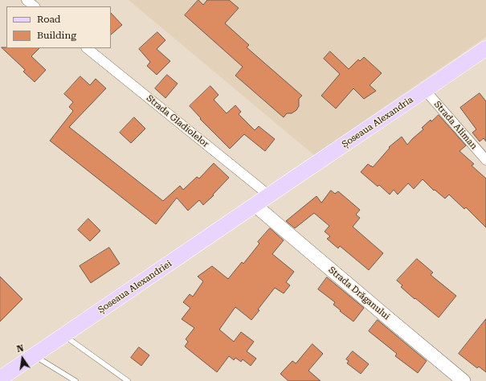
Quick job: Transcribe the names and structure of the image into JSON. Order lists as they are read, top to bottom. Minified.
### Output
{"streets":{"main road":["Șoseaua Alexandria","Șoseaua Alexandriei"],"street":["Strada Gladiolelor","Strada Aliman","Strada Drăganului"]},"crossings":[["Strada Gladiolelor","Șoseaua Alexandria"],["Strada Gladiolelor","Șoseaua Alexandriei"],["Șoseaua Alexandria","Strada Aliman"],["Șoseaua Alexandria","Șoseaua Alexandriei"],["Șoseaua Alexandriei","Strada Drăganului"]],"legend":["Road","Building"],"north":"top"}
